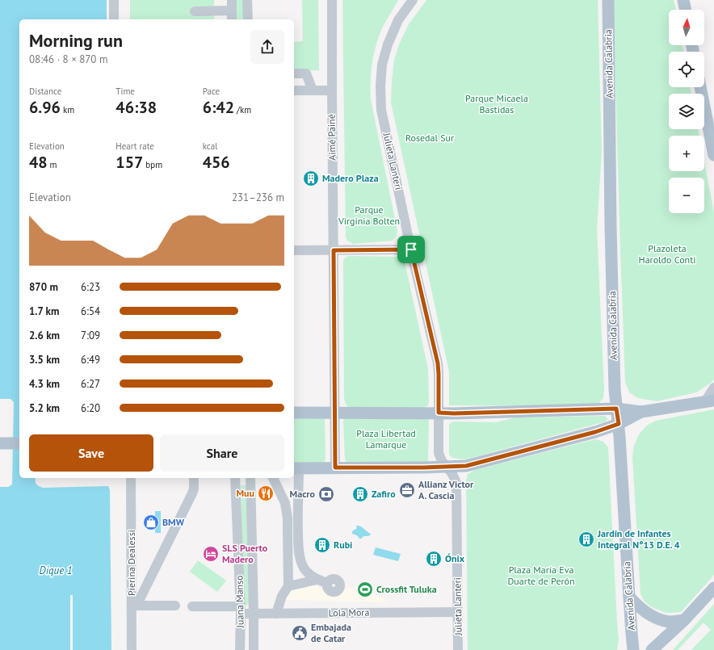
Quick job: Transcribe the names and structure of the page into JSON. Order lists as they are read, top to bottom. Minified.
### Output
{"streets":{"main road":["Avenida Calabria"],"street":["Aimé Painé","Julieta Lanteri","Pierina Dealessi","Juana Manso","Lola Mora"]},"crossings":[["Julieta Lanteri","Lola Mora"],["Juana Manso","Lola Mora"]],"water":["Dique 1"],"parks":["Parque Micaela Bastidas","Rosedal Sur","Parque Virginia Bolten","Plazoleta Haroldo Conti","Plaza Libertad Lamarque","Plaza María Eva Duarte de Perón"],"places":{"building":["Madero Plaza","Zafiro","Jardín de Infantes Integral N°13 D.E. 4","Rubí","Ónix"],"office":["Allianz Victor A. Cascia"],"restaurant":["Muu"],"bank":["Macro"],"shop":["BMW"],"hotel":["SLS Puerto Madero"],"sports":["Crossfit Tuluka"],"public building":["Embajada de Catar"]},"north":"top","page":{"map_buttons":["+","−"],"heading":["Morning run","08:46 · 8 × 870 m"],"stats":[["Distance","6.96 km"],["Time","46:38"],["Pace","6:42 /km"],["Elevation","48 m"],["Heart rate","157 bpm"],["kcal","456"]],"chart":["Elevation","231–236 m"],"list":[{"name":"870 m","note":"6:23"},{"name":"1.7 km","note":"6:54"},{"name":"2.6 km","note":"7:09"},{"name":"3.5 km","note":"6:49"},{"name":"4.3 km","note":"6:27"},{"name":"5.2 km","note":"6:20"}],"buttons":["Save","Share"]}}
